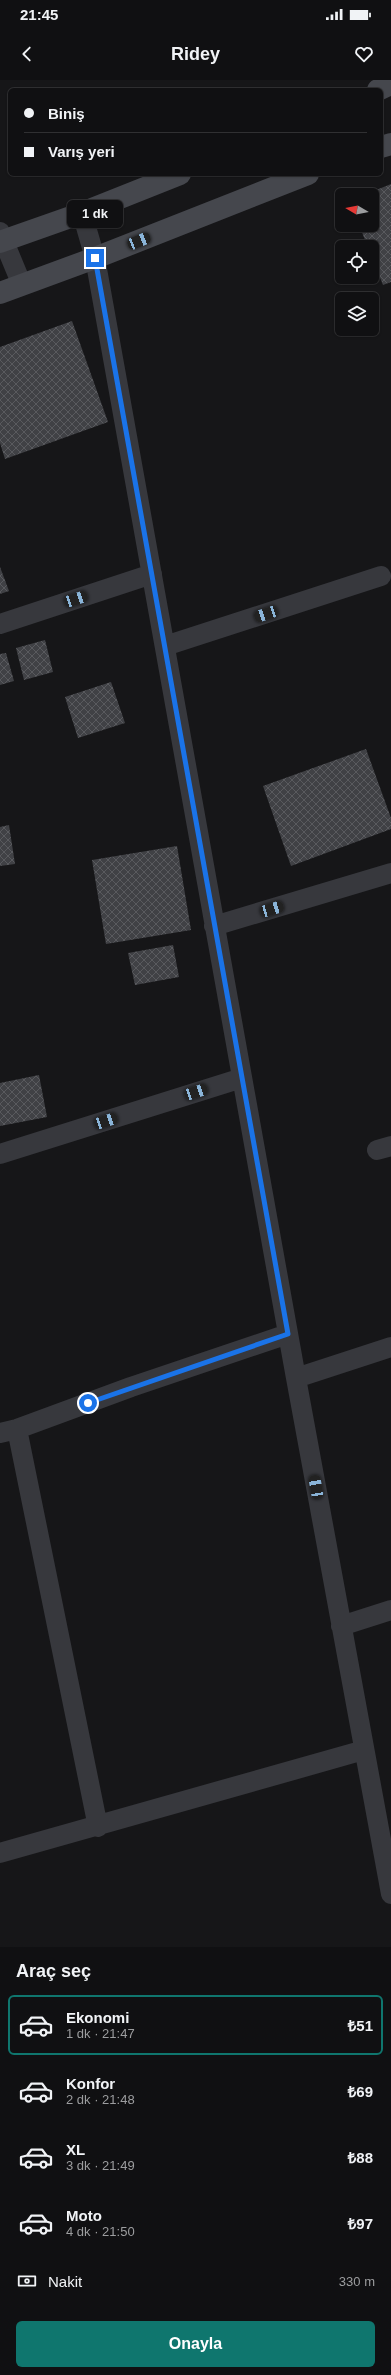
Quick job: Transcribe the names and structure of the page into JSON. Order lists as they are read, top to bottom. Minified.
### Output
{"north":"left","page":{"status":"21:45","header":"Ridey","banner":["Biniş","Varış yeri"],"bubble":"1 dk","heading":"Araç seç","list":[{"name":"Ekonomi","note":"1 dk · 21:47","value":"₺51"},{"name":"Konfor","note":"2 dk · 21:48","value":"₺69"},{"name":"XL","note":"3 dk · 21:49","value":"₺88"},{"name":"Moto","note":"4 dk · 21:50","value":"₺97"}],"pay":["Nakit","330 m"],"buttons":"Onayla"}}
